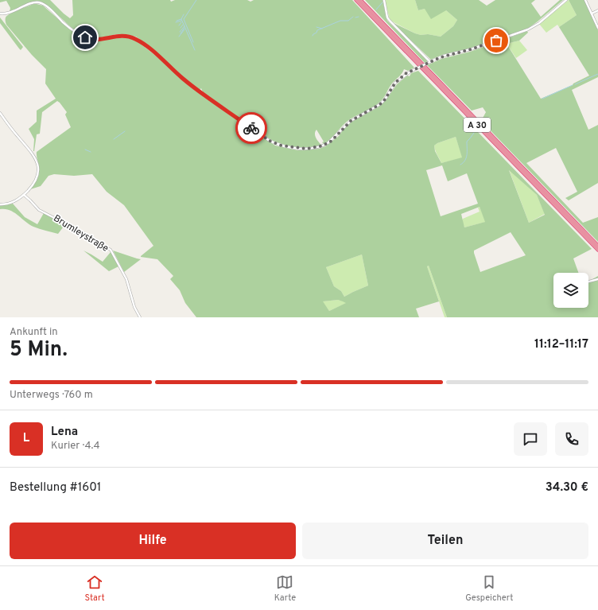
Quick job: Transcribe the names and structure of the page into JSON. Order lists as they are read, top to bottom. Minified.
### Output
{"streets":{"highway":["A 30"],"street":["Brumleystraße"]},"page":{"heading":["5 Min.","Ankunft in","11:12–11:17"],"panel":["Lena","Kurier · 4.4","Bestellung #1601","34.30 €"],"bar":"Unterwegs · 760 m","round":"L","buttons":["Hilfe","Teilen"],"tabs":["Start","Karte","Gespeichert"]}}
